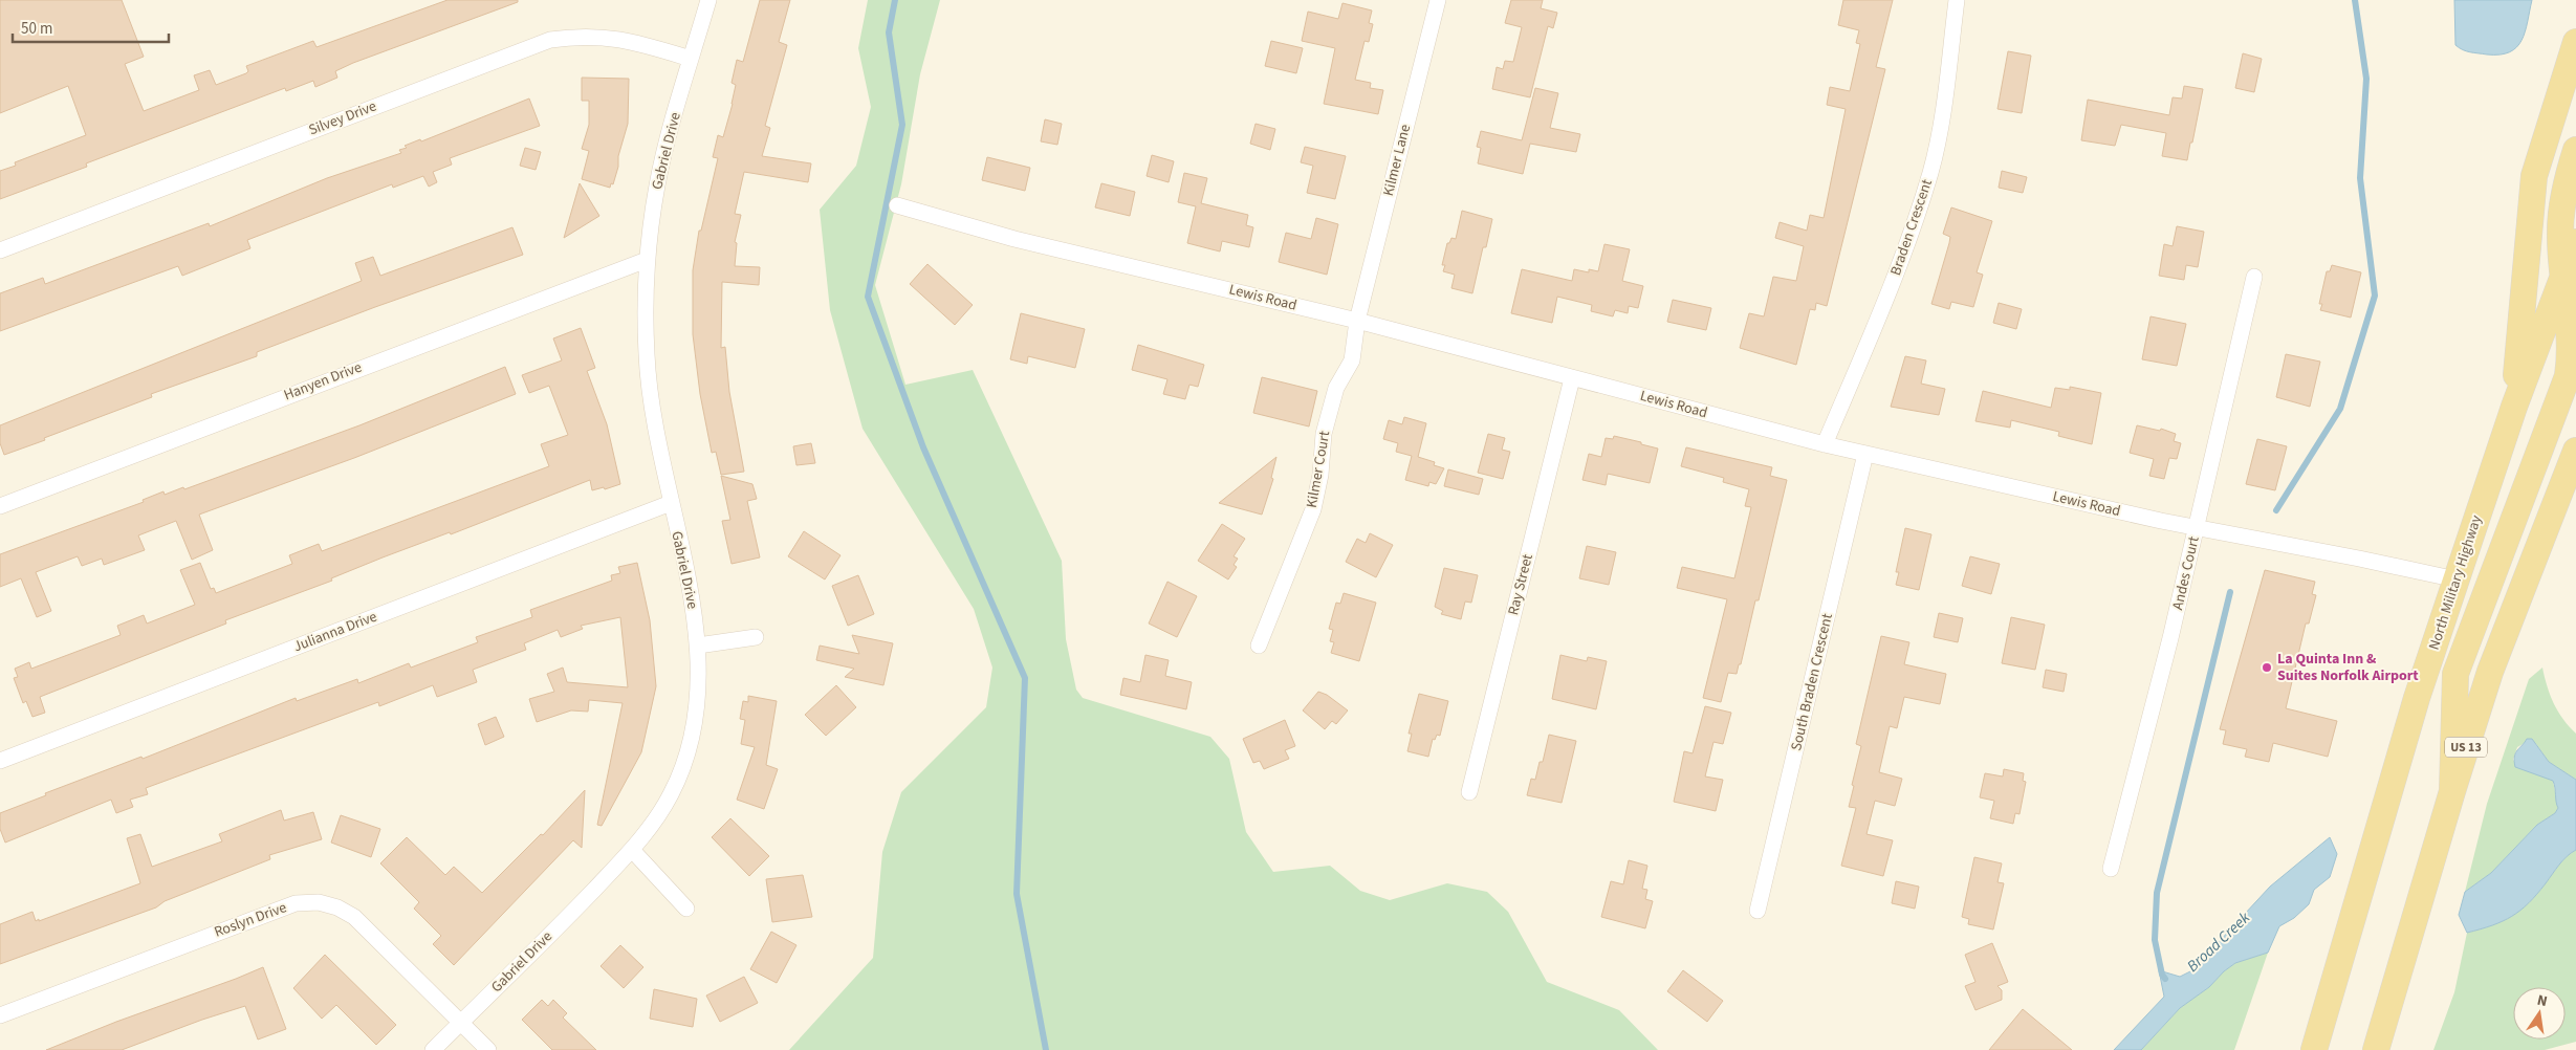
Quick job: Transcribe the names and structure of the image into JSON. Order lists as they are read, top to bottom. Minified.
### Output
{"streets":{"main road":["North Military Highway","US 13"],"street":["Silvey Drive","Gabriel Drive","Kilmer Lane","Braden Crescent","Lewis Road","Hanyen Drive","Kilmer Court","Andes Court","Ray Street","Julianna Drive","South Braden Crescent","Roslyn Drive"]},"crossings":[["Silvey Drive","Gabriel Drive"],["Gabriel Drive","Hanyen Drive"],["Gabriel Drive","Julianna Drive"],["Gabriel Drive","Roslyn Drive"],["Kilmer Lane","Lewis Road"],["Kilmer Lane","Kilmer Court"],["Braden Crescent","Lewis Road"],["Lewis Road","Kilmer Court"],["Lewis Road","Andes Court"],["Lewis Road","North Military Highway"],["Lewis Road","Ray Street"],["Lewis Road","South Braden Crescent"]],"water":["Broad Creek"],"places":["La Quinta Inn & Suites Norfolk Airport"],"scale_bar":"50 m","north":"top"}
